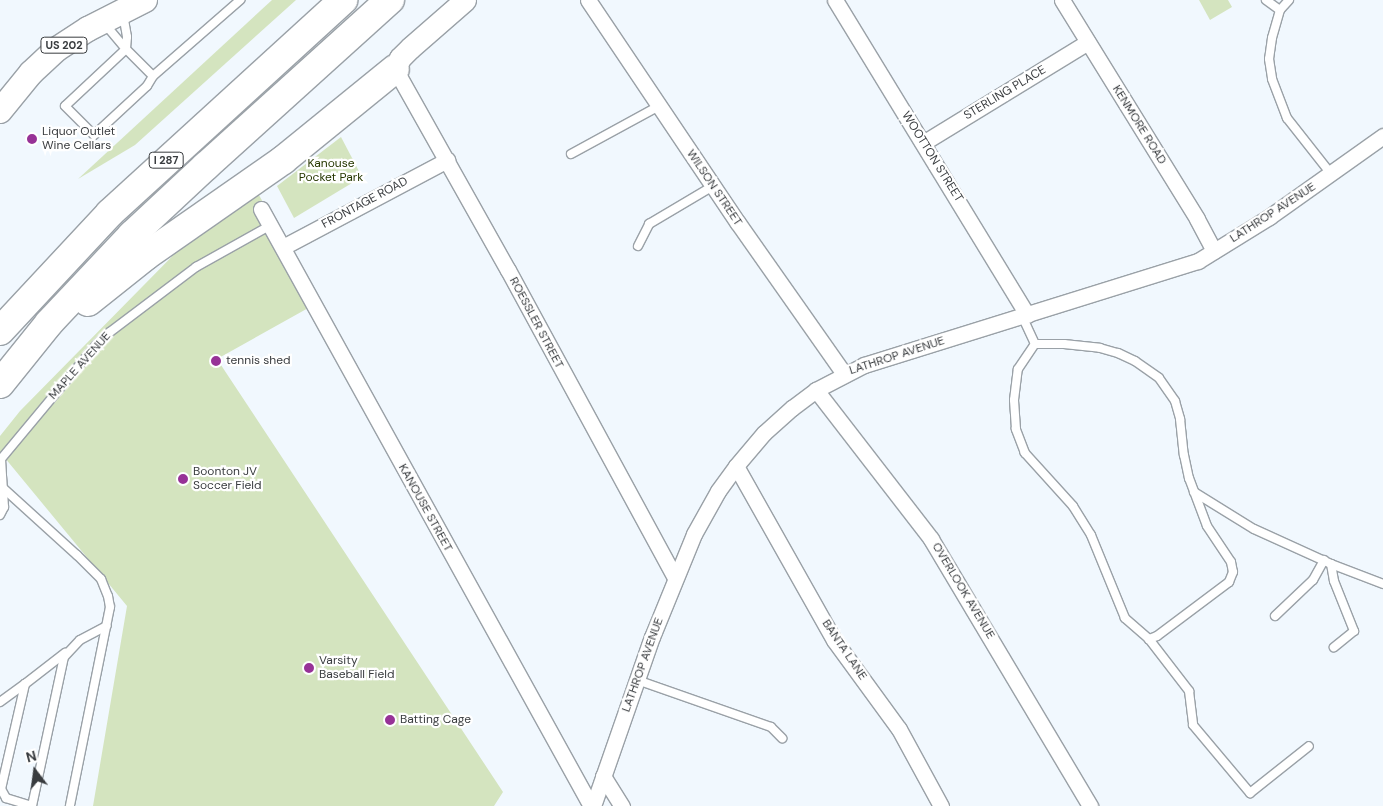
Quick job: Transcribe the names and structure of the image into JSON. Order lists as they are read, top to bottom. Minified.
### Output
{"streets":{"highway":["I 287"],"main road":["US 202"],"street":["STERLING PLACE","KENMORE ROAD","WOOTTON STREET","WILSON STREET","FRONTAGE ROAD","LATHROP AVENUE","ROESSLER STREET","KANOUSE STREET","OVERLOOK AVENUE","BANTA LANE"],"lane":["MAPLE AVENUE"]},"crossings":[["STERLING PLACE","KENMORE ROAD"],["STERLING PLACE","WOOTTON STREET"],["KENMORE ROAD","LATHROP AVENUE"],["WOOTTON STREET","LATHROP AVENUE"],["WILSON STREET","LATHROP AVENUE"],["FRONTAGE ROAD","ROESSLER STREET"],["FRONTAGE ROAD","KANOUSE STREET"],["LATHROP AVENUE","ROESSLER STREET"],["LATHROP AVENUE","KANOUSE STREET"],["LATHROP AVENUE","OVERLOOK AVENUE"],["LATHROP AVENUE","BANTA LANE"],["MAPLE AVENUE","KANOUSE STREET"]],"parks":["Kanouse Pocket Park"],"places":["Liquor Outlet Wine Cellars","tennis shed","Boonton JV Soccer Field","Varsity Baseball Field","Batting Cage"],"north":"top"}
